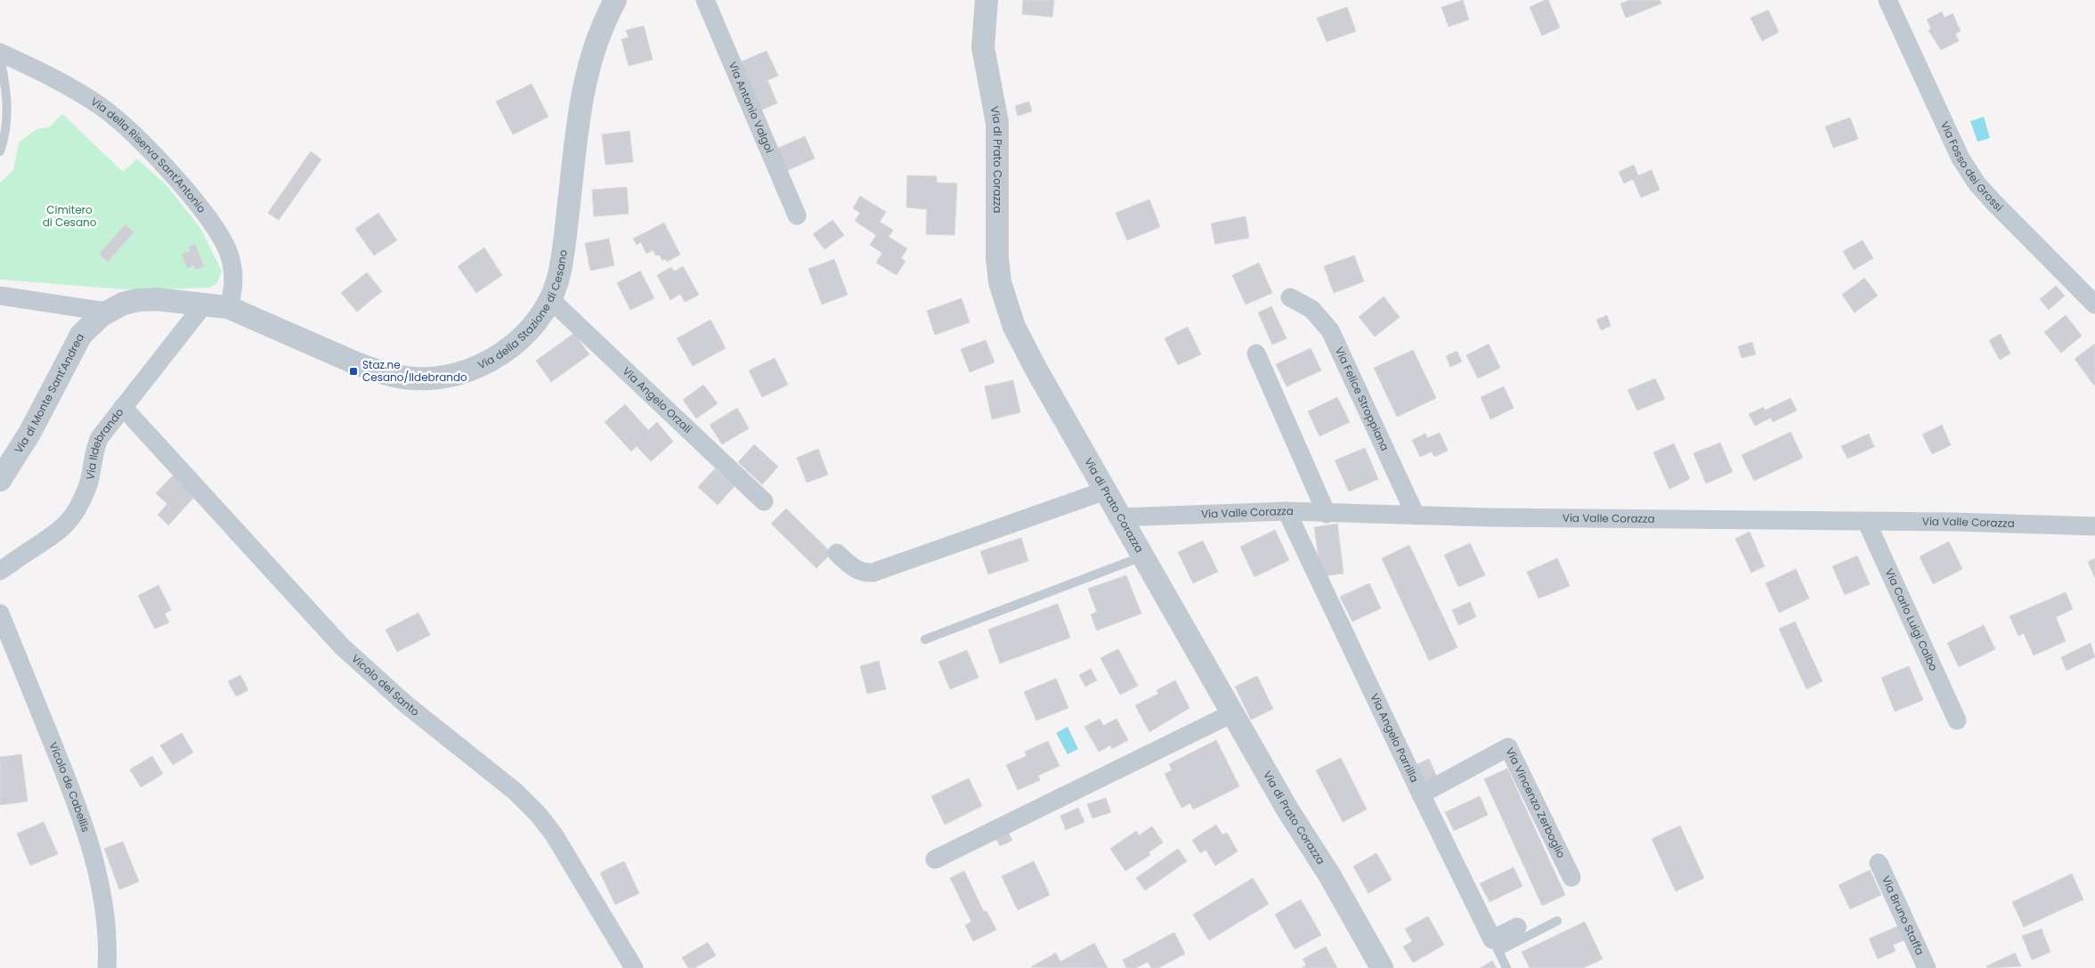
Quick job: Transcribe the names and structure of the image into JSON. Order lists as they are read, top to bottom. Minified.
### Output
{"streets":{"street":["Via Antonio Valgoi","Via della Riserva Sant'Antonio","Via di Prato Corazza","Via Fosso dei Grossi","Via della Stazione di Cesano","Via di Monte Sant'Andrea","Via Felice Stroppiana","Via Angelo Orzali","Via Ildebrando","Via Valle Corazza","Via Carlo Luigi Calbo","Vicolo del Santo","Via Angelo Parrilla","Vicolo de Cabellis","Via Vincenzo Zerboglio","Via Bruno Staffa"]},"crossings":[["Via della Riserva Sant'Antonio","Via della Stazione di Cesano"],["Via di Prato Corazza","Via Valle Corazza"],["Via della Stazione di Cesano","Via di Monte Sant'Andrea"],["Via della Stazione di Cesano","Via Angelo Orzali"],["Via della Stazione di Cesano","Via Ildebrando"],["Via Felice Stroppiana","Via Valle Corazza"],["Via Ildebrando","Vicolo del Santo"],["Via Valle Corazza","Via Carlo Luigi Calbo"],["Via Valle Corazza","Via Angelo Parrilla"],["Via Angelo Parrilla","Via Vincenzo Zerboglio"]],"parks":["Cimitero di Cesano"],"places":{"transit":["Staz.ne Cesano/Ildebrando"]}}
